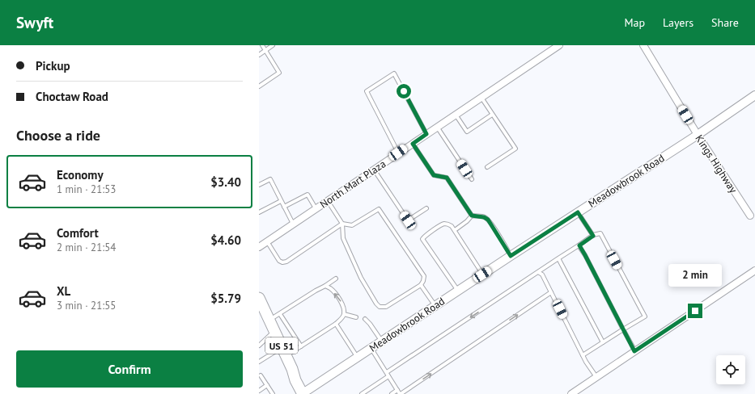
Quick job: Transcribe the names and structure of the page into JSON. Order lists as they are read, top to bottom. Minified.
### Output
{"streets":{"main road":["US 51"],"street":["Kings Highway","Meadowbrook Road","North Mart Plaza"]},"crossings":[["Kings Highway","Meadowbrook Road"],["Meadowbrook Road","US 51"]],"page":{"header":"Swyft","nav":["Map","Layers","Share"],"banner":["Pickup","Choctaw Road"],"heading":"Choose a ride","list":[{"name":"Economy","note":"1 min · 21:53","value":"$3.40"},{"name":"Comfort","note":"2 min · 21:54","value":"$4.60"},{"name":"XL","note":"3 min · 21:55","value":"$5.79"}],"bubble":"2 min","buttons":"Confirm"}}
